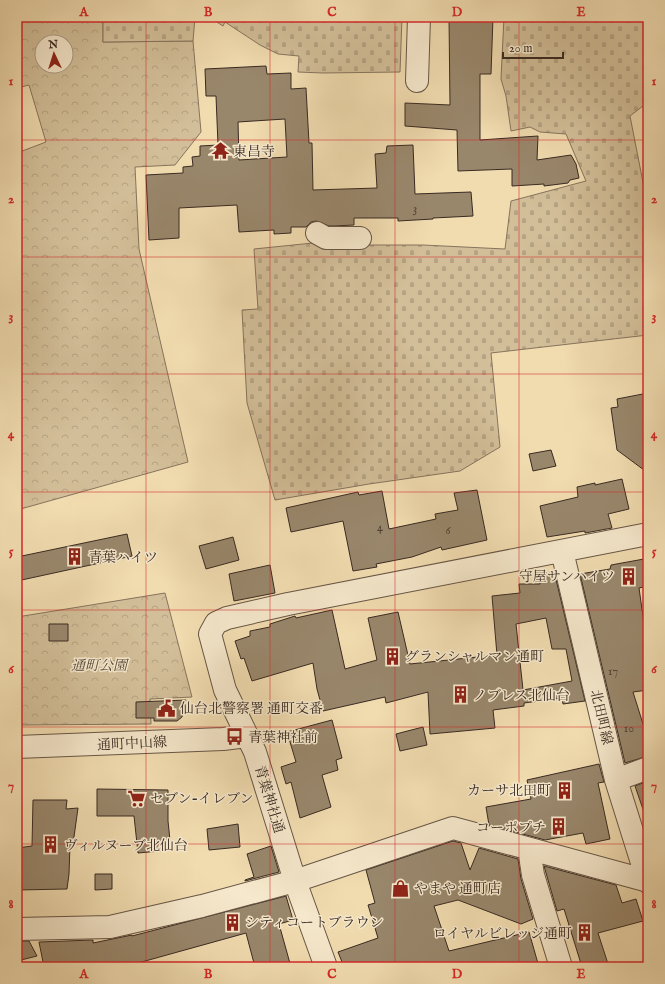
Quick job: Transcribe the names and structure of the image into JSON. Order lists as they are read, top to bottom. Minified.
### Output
{"streets":{"street":["北田町線","通町中山線","青葉神社通"]},"crossings":[["北田町線","青葉神社通"],["通町中山線","青葉神社通"]],"parks":["通町公園"],"places":{"temple":["東昌寺"],"building":["青葉ハイツ","守屋サンハイツ","グランシャルマン通町","ノブレス北仙台","カーサ北田町","コーポプチ","ヴィルヌーブ北仙台","シティコートブラウン","ロイヤルビレッジ通町"],"public building":["仙台北警察署 通町交番"],"bus stop":["青葉神社前"],"supermarket":["セブン-イレブン"],"shop":["やまや 通町店"]},"house_numbers":["3","4","6","17","10"],"scale_bar":"20 m","north":"top","grid":{"columns":["A","B","C","D","E"],"rows":["1","2","3","4","5","6","7","8"]}}
